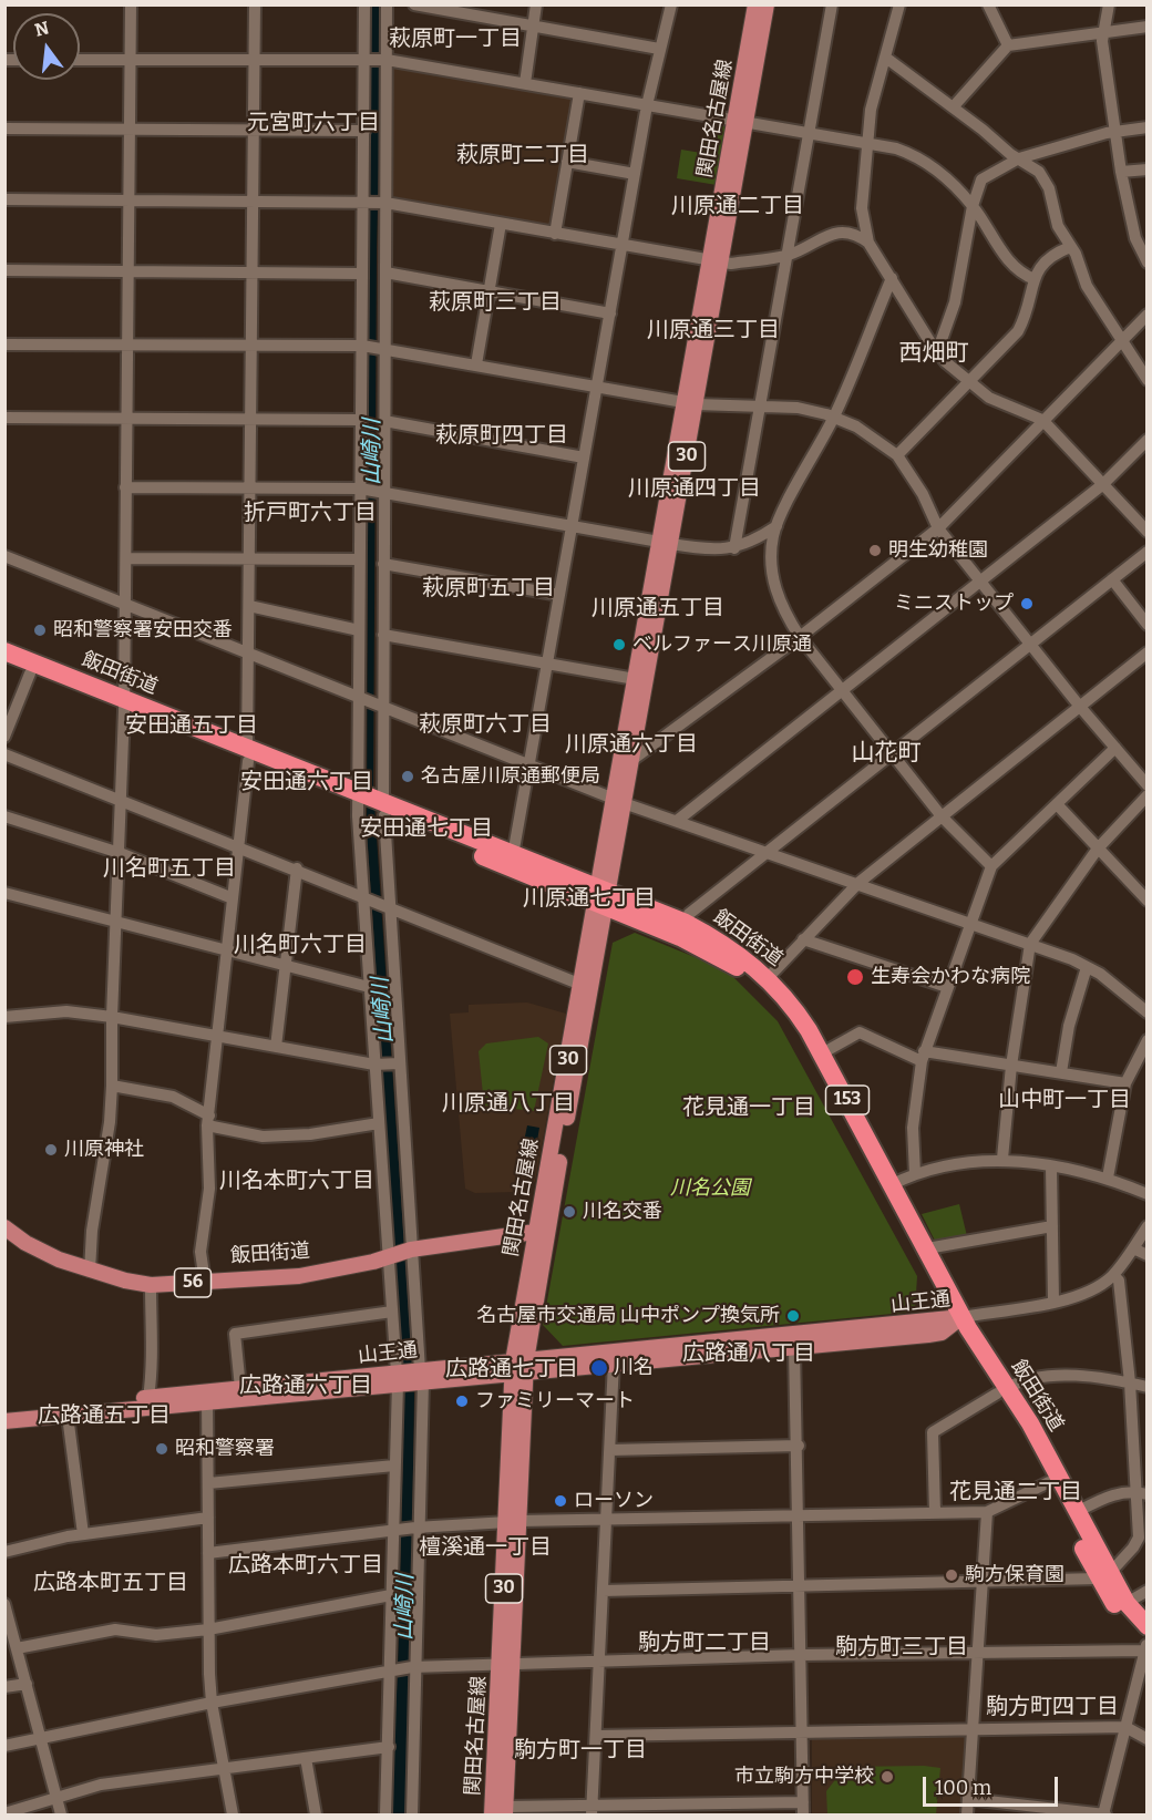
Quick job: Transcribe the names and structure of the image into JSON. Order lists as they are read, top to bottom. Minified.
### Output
{"streets":{"highway":["飯田街道","153"],"main road":["関田名古屋線","30","56","山王通"]},"crossings":[["関田名古屋線","飯田街道"],["関田名古屋線","山王通"],["飯田街道","山王通"]],"districts":["萩原町一丁目","元宮町六丁目","萩原町二丁目","川原通二丁目","萩原町三丁目","川原通三丁目","西畑町","萩原町四丁目","川原通四丁目","折戸町六丁目","萩原町五丁目","川原通五丁目","萩原町六丁目","安田通五丁目","川原通六丁目","山花町","安田通六丁目","安田通七丁目","川名町五丁目","川原通七丁目","川名町六丁目","山中町一丁目","川原通八丁目","花見通一丁目","川名本町六丁目","広路通八丁目","広路通七丁目","広路通六丁目","広路通五丁目","花見通二丁目","檀溪通一丁目","広路本町六丁目","広路本町五丁目","駒方町二丁目","駒方町三丁目","駒方町四丁目","駒方町一丁目"],"water":["山崎川"],"parks":["川名公園"],"places":["明生幼稚園","ミニストップ","昭和警察署安田交番","ベルファース川原通","名古屋川原通郵便局","生寿会かわな病院","川原神社","川名交番","名古屋市交通局 山中ポンプ換気所","川名","ファミリーマート","昭和警察署","ローソン","駒方保育園","市立駒方中学校"],"scale_bar":"100 m","north":"top"}
